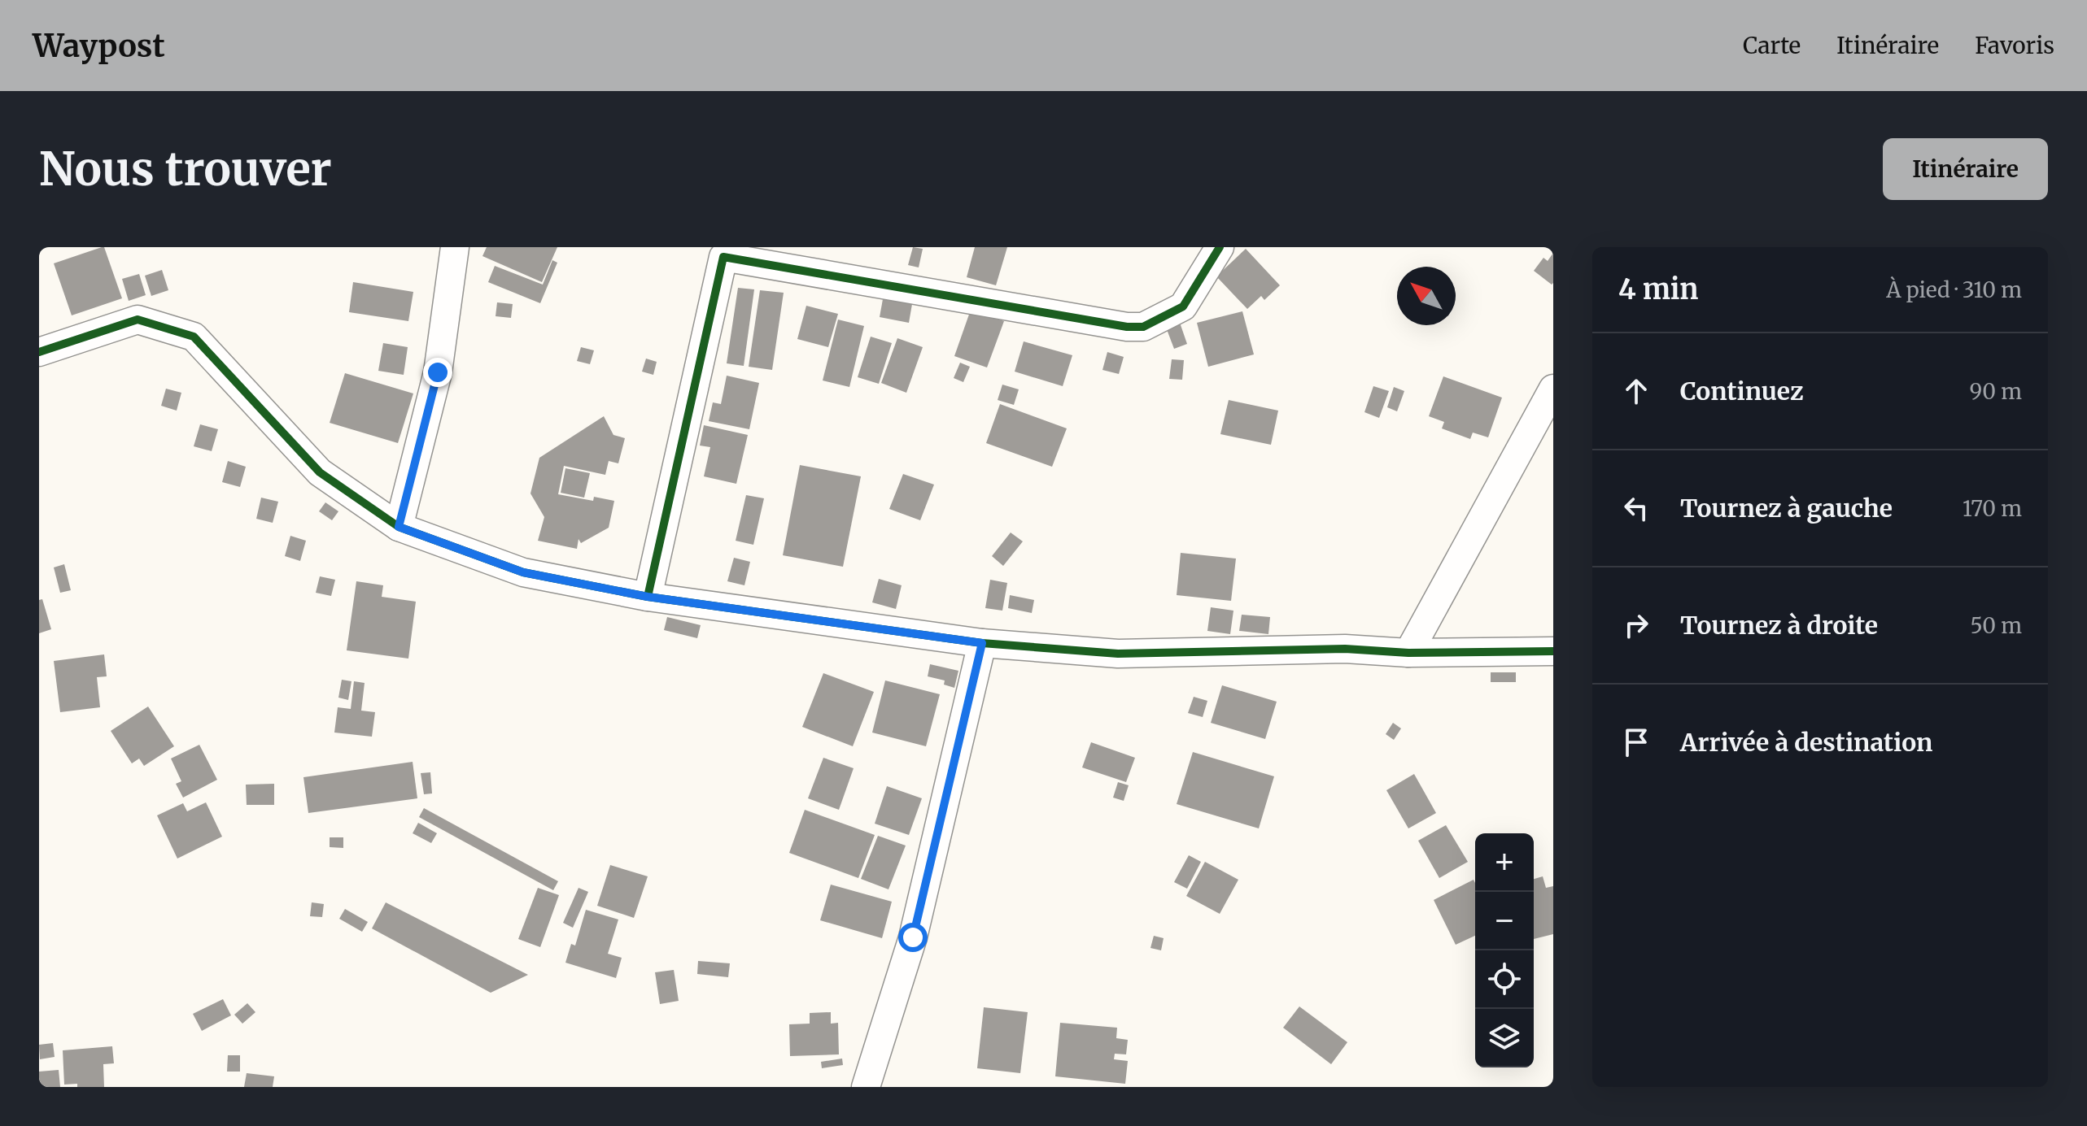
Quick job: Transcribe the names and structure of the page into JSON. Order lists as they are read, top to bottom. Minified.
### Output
{"north":"top left","page":{"header":"Waypost","nav":["Carte","Itinéraire","Favoris"],"buttons":"Itinéraire","title":"Nous trouver","heading":["4 min","À pied · 310 m"],"list":[["Continuez","90 m"],["Tournez à gauche","170 m"],["Tournez à droite","50 m"],"Arrivée à destination"],"map_buttons":["+","−"]}}
